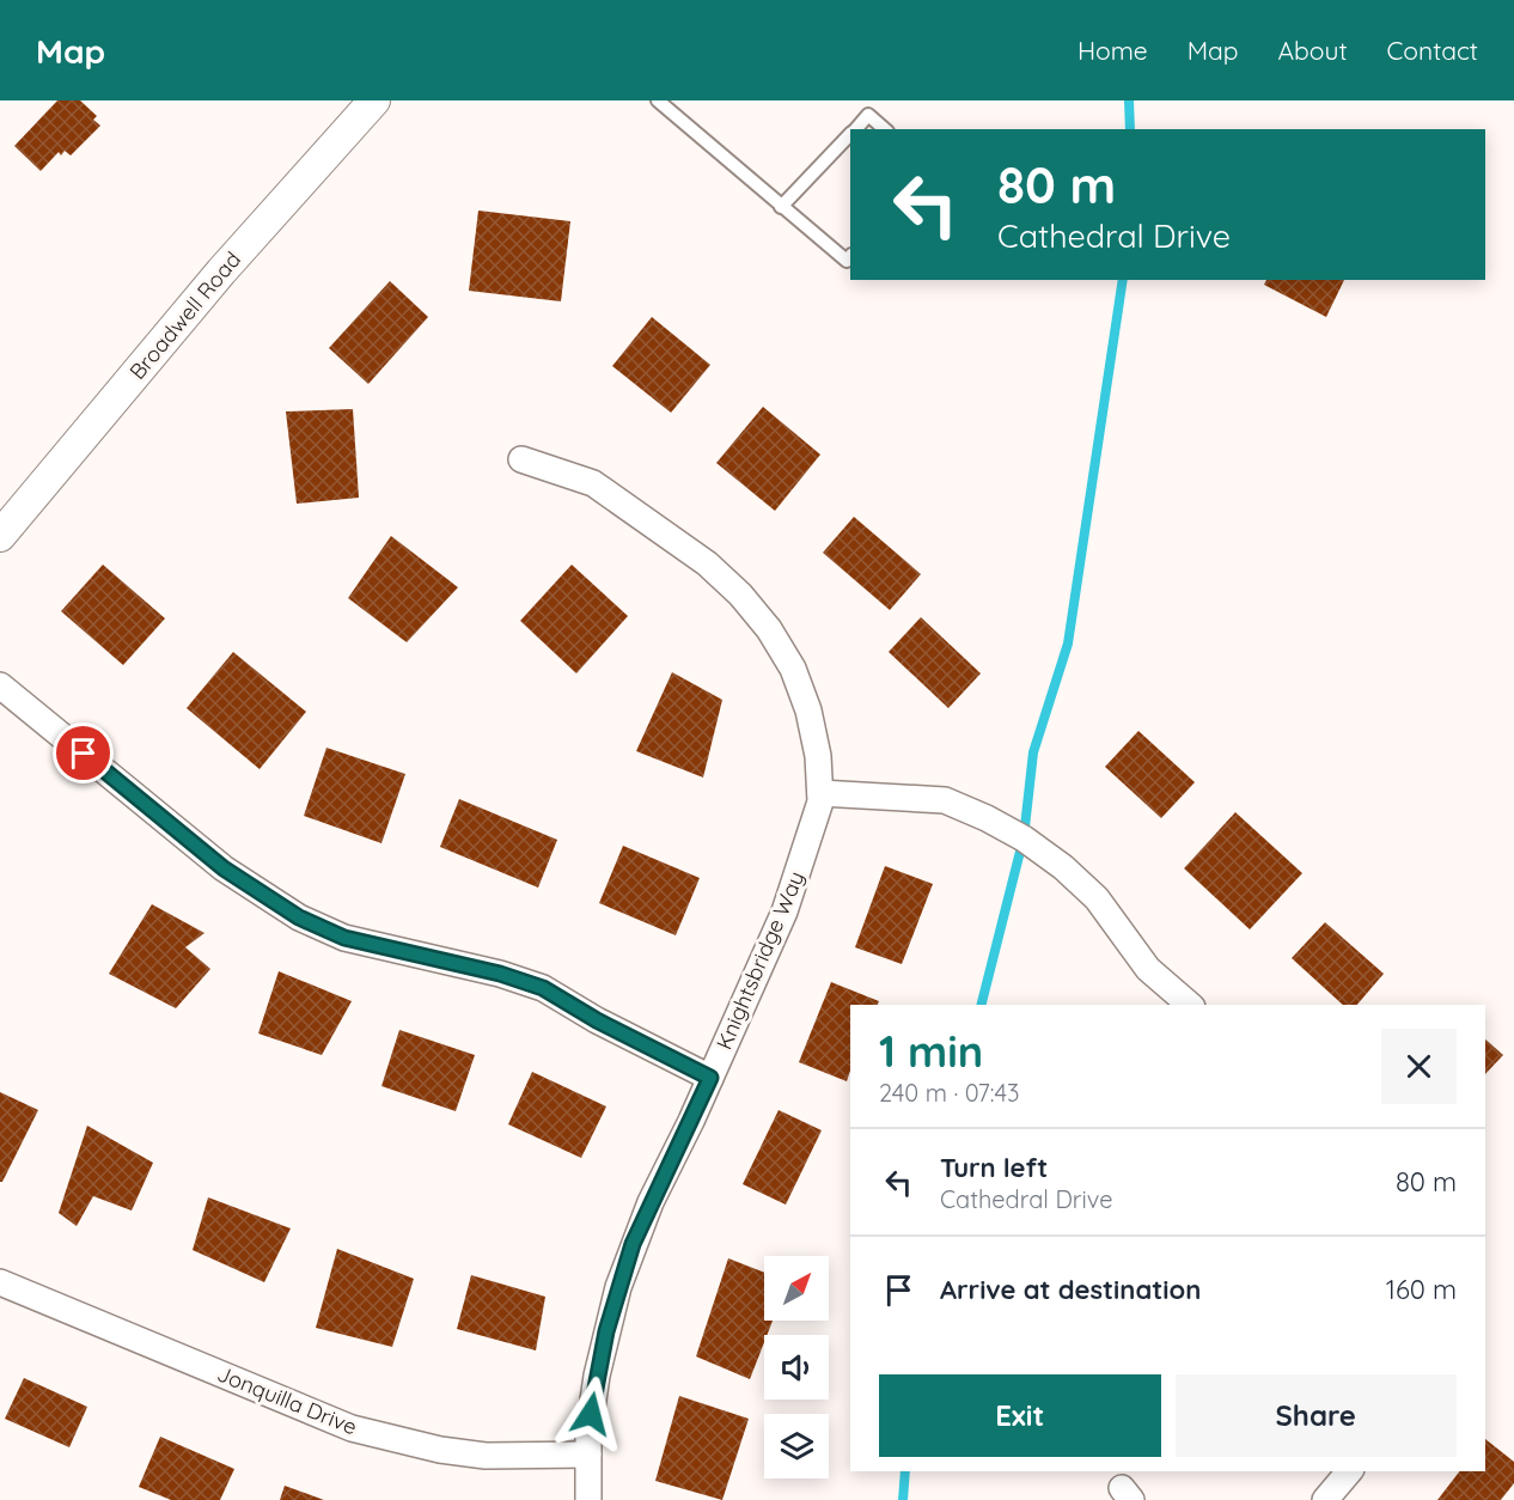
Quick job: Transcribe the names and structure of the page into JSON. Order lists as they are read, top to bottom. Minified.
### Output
{"streets":{"street":["Broadwell Road","Knightsbridge Way","Jonquilla Drive"]},"crossings":[["Knightsbridge Way","Jonquilla Drive"]],"north":"top right","page":{"header":"Map","nav":["Home","Map","About","Contact"],"turn":["80 m","Cathedral Drive"],"heading":["1 min","240 m · 07:43"],"list":[{"name":"Turn left","note":"Cathedral Drive","value":"80 m"},{"name":"Arrive at destination","value":"160 m"}],"buttons":["Exit","Share"]}}
